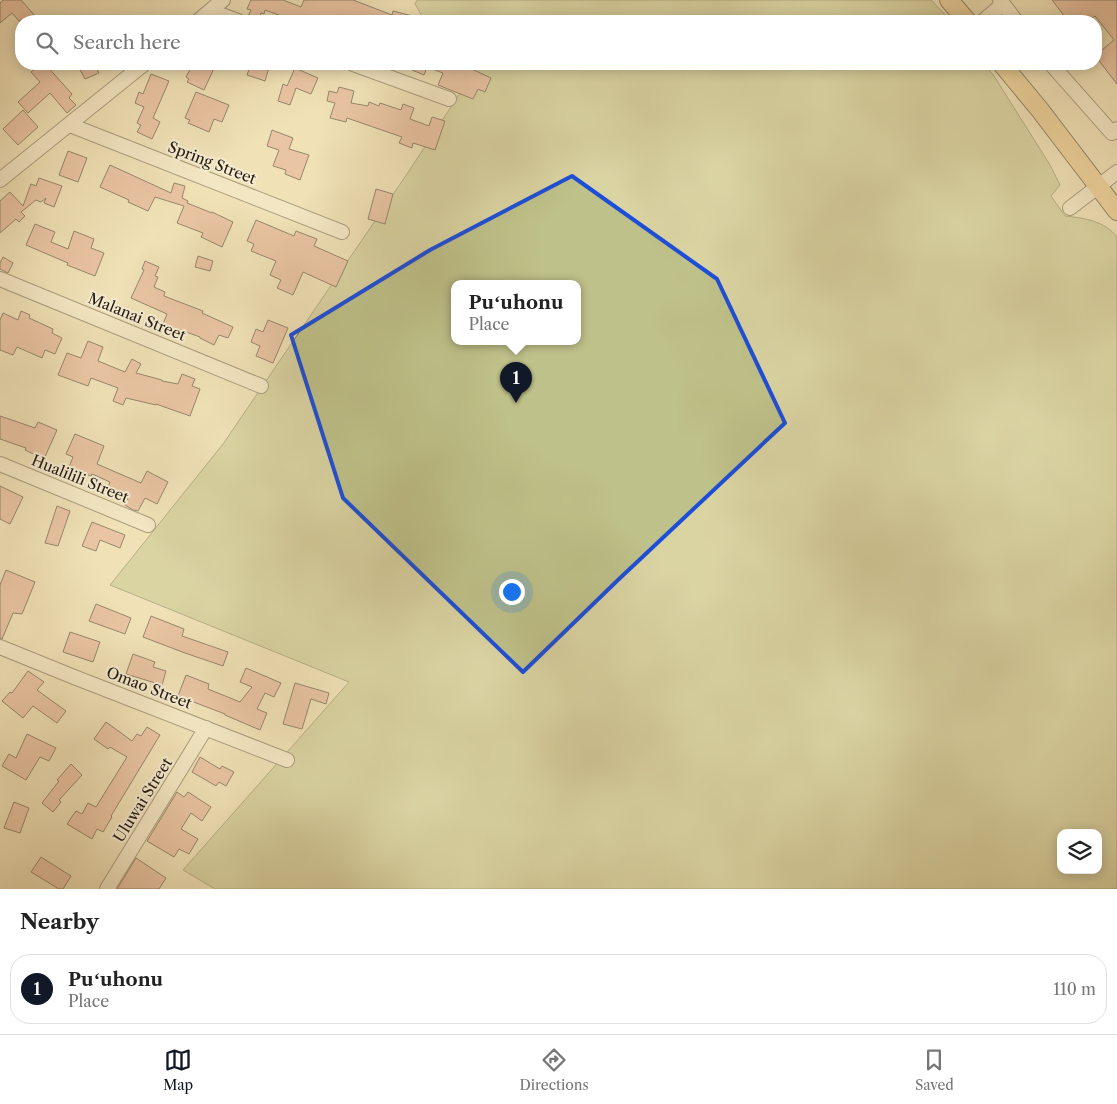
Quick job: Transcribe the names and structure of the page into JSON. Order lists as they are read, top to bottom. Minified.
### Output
{"streets":{"street":["Spring Street","Malanai Street","Hualilili Street","Omao Street","Uluwai Street"]},"crossings":[["Omao Street","Uluwai Street"]],"page":{"search":"Search here","popup":["Puʻuhonu","Place"],"pins":"1","heading":"Nearby","list":[{"mark":"1","name":"Puʻuhonu","note":"Place","value":"110 m"}],"nav":["Map","Directions","Saved"]}}
